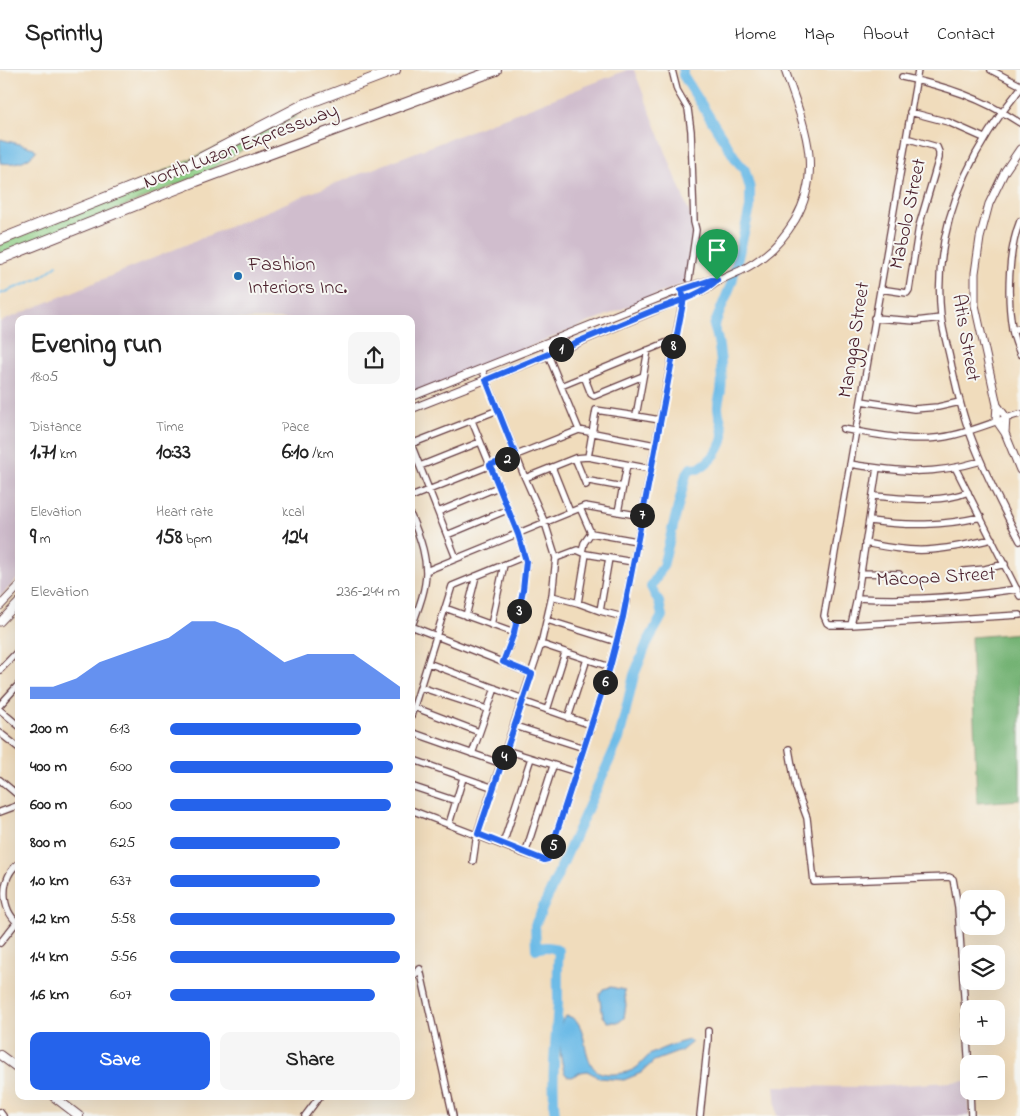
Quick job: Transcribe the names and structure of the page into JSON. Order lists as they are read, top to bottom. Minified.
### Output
{"streets":{"highway":["North Luzon Expressway"],"street":["Mabolo Street","Atis Street","Mangga Street","Macopa Street"]},"crossings":[["Mabolo Street","Mangga Street"]],"places":["Fashion Interiors Inc."],"page":{"header":"Sprintly","nav":["Home","Map","About","Contact"],"heading":["Evening run","18:05"],"pins":["8","1","2","7","3","6","4","5"],"stats":[["Distance","1.71 km"],["Time","10:33"],["Pace","6:10 /km"],["Elevation","9 m"],["Heart rate","158 bpm"],["kcal","124"]],"chart":["Elevation","236–244 m"],"list":[{"name":"200 m","note":"6:13"},{"name":"400 m","note":"6:00"},{"name":"600 m","note":"6:00"},{"name":"800 m","note":"6:25"},{"name":"1.0 km","note":"6:37"},{"name":"1.2 km","note":"5:58"},{"name":"1.4 km","note":"5:56"},{"name":"1.6 km","note":"6:07"}],"map_buttons":["+","−"],"buttons":["Save","Share"]}}
